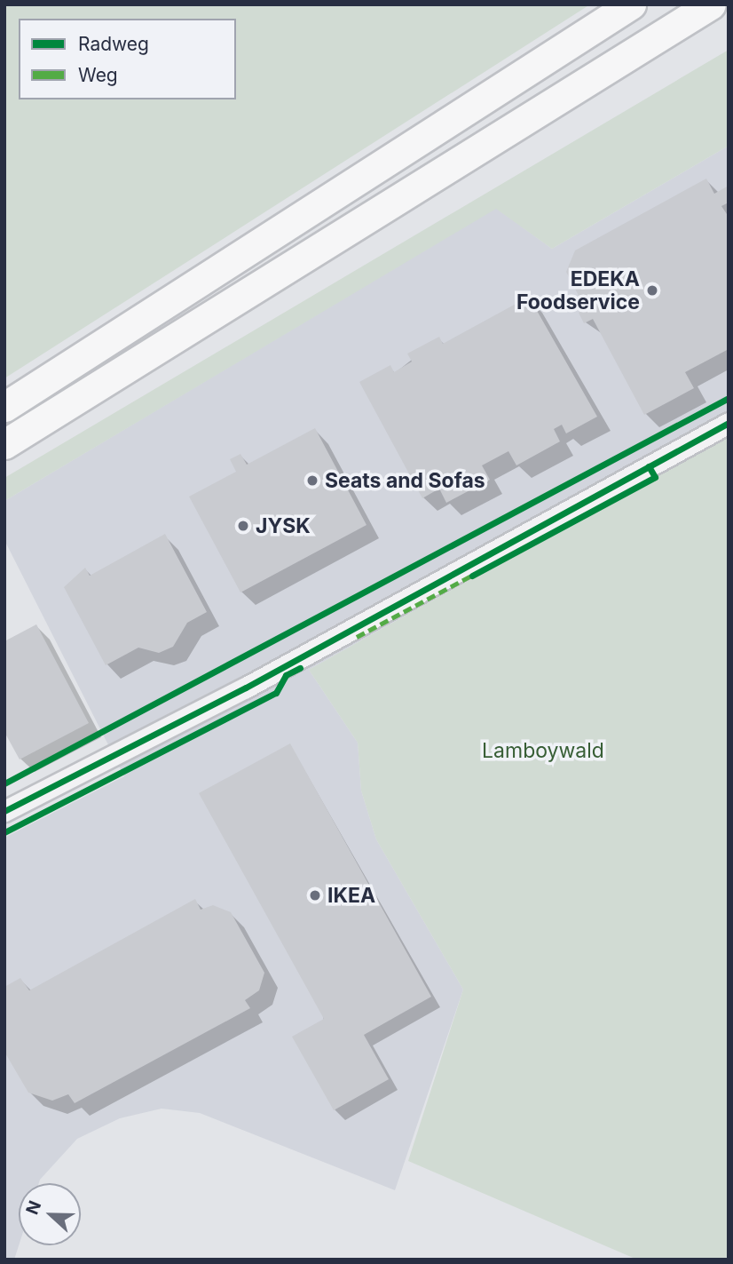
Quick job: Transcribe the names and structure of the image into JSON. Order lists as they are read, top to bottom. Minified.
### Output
{"parks":["Lamboywald"],"places":["EDEKA Foodservice","Seats and Sofas","JYSK","IKEA"],"legend":["Radweg","Weg"],"north":"left"}
